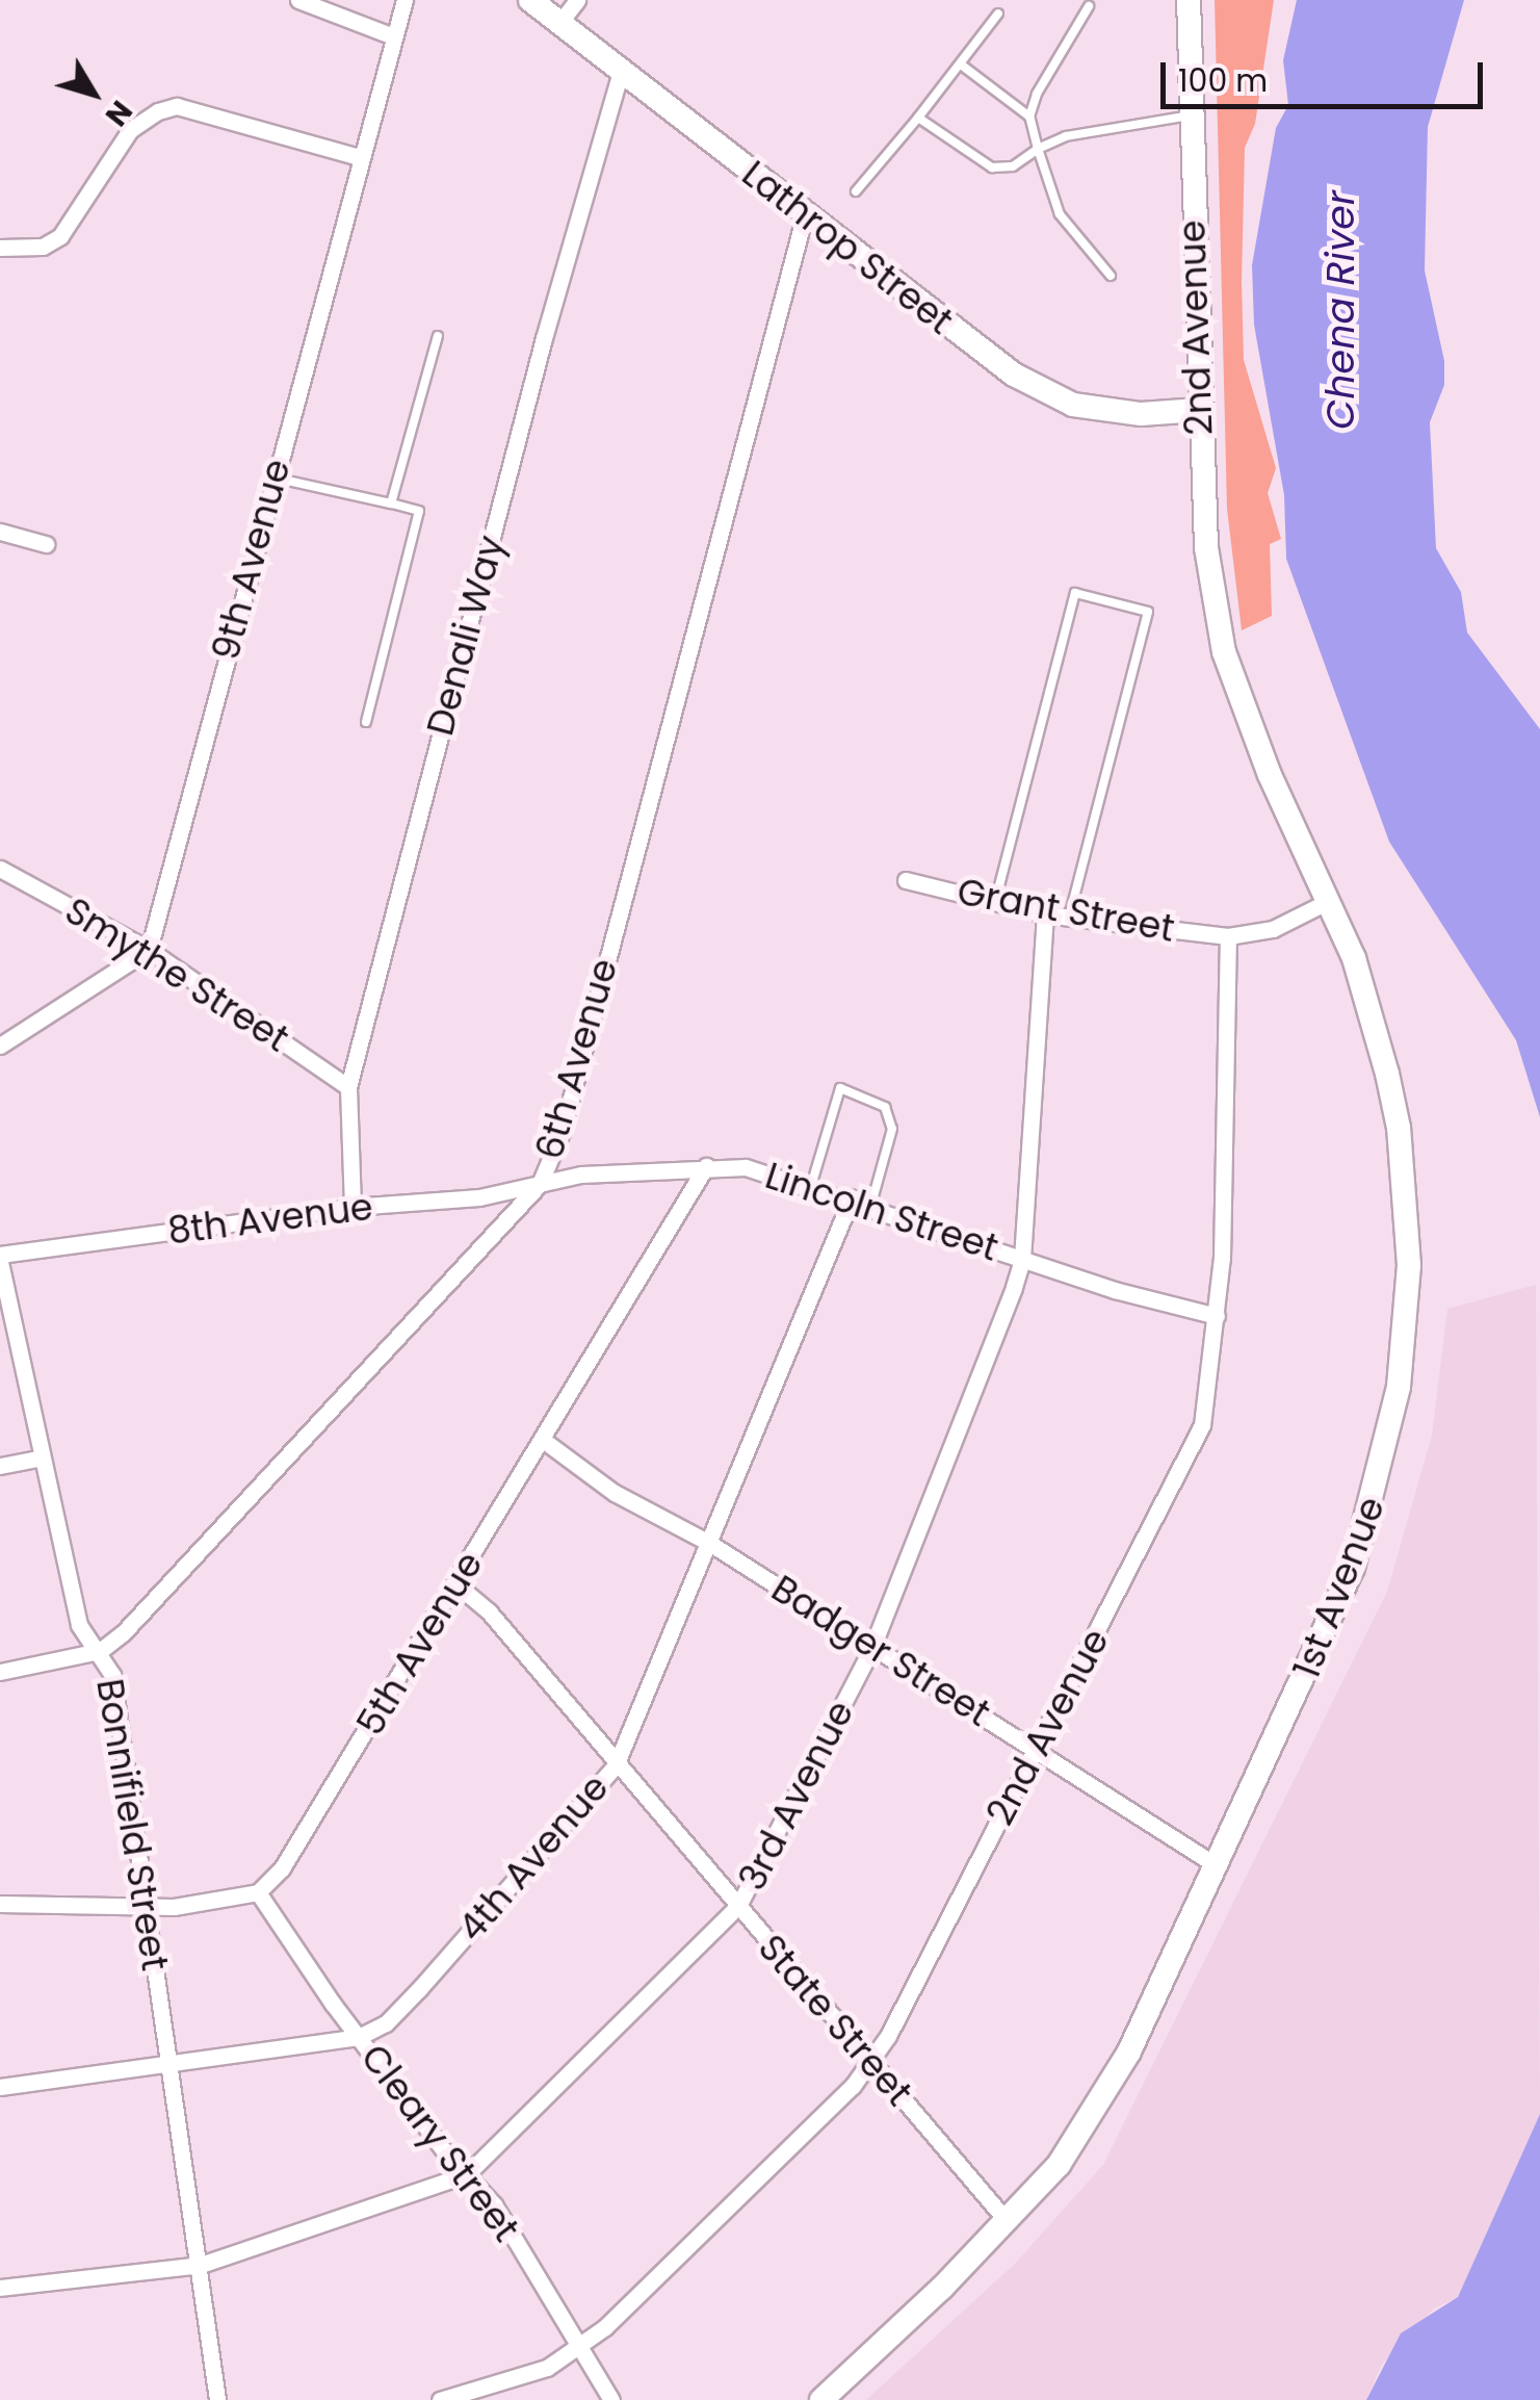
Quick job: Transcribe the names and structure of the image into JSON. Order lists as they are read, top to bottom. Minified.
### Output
{"streets":{"street":["Lathrop Street","2nd Avenue","9th Avenue","Denali Way","Grant Street","Smythe Street","6th Avenue","Lincoln Street","8th Avenue","1st Avenue","5th Avenue","Badger Street","3rd Avenue","Bonnifield Street","4th Avenue","State Street","Cleary Street"]},"crossings":[["Lathrop Street","2nd Avenue"],["Lathrop Street","Denali Way"],["Lathrop Street","6th Avenue"],["2nd Avenue","Grant Street"],["2nd Avenue","Lincoln Street"],["2nd Avenue","1st Avenue"],["2nd Avenue","Badger Street"],["2nd Avenue","State Street"],["2nd Avenue","Cleary Street"],["9th Avenue","Smythe Street"],["Denali Way","Smythe Street"],["Denali Way","8th Avenue"],["Grant Street","3rd Avenue"],["6th Avenue","Lincoln Street"],["6th Avenue","8th Avenue"],["6th Avenue","Bonnifield Street"],["Lincoln Street","8th Avenue"],["Lincoln Street","5th Avenue"],["Lincoln Street","3rd Avenue"],["Lincoln Street","4th Avenue"],["8th Avenue","Bonnifield Street"],["1st Avenue","Badger Street"],["1st Avenue","State Street"],["5th Avenue","Badger Street"],["5th Avenue","State Street"],["5th Avenue","Cleary Street"],["Badger Street","3rd Avenue"],["Badger Street","4th Avenue"],["3rd Avenue","Bonnifield Street"],["3rd Avenue","State Street"],["3rd Avenue","Cleary Street"],["Bonnifield Street","4th Avenue"],["4th Avenue","State Street"],["4th Avenue","Cleary Street"]],"water":["Chena River"],"scale_bar":"100 m","north":"bottom right"}
